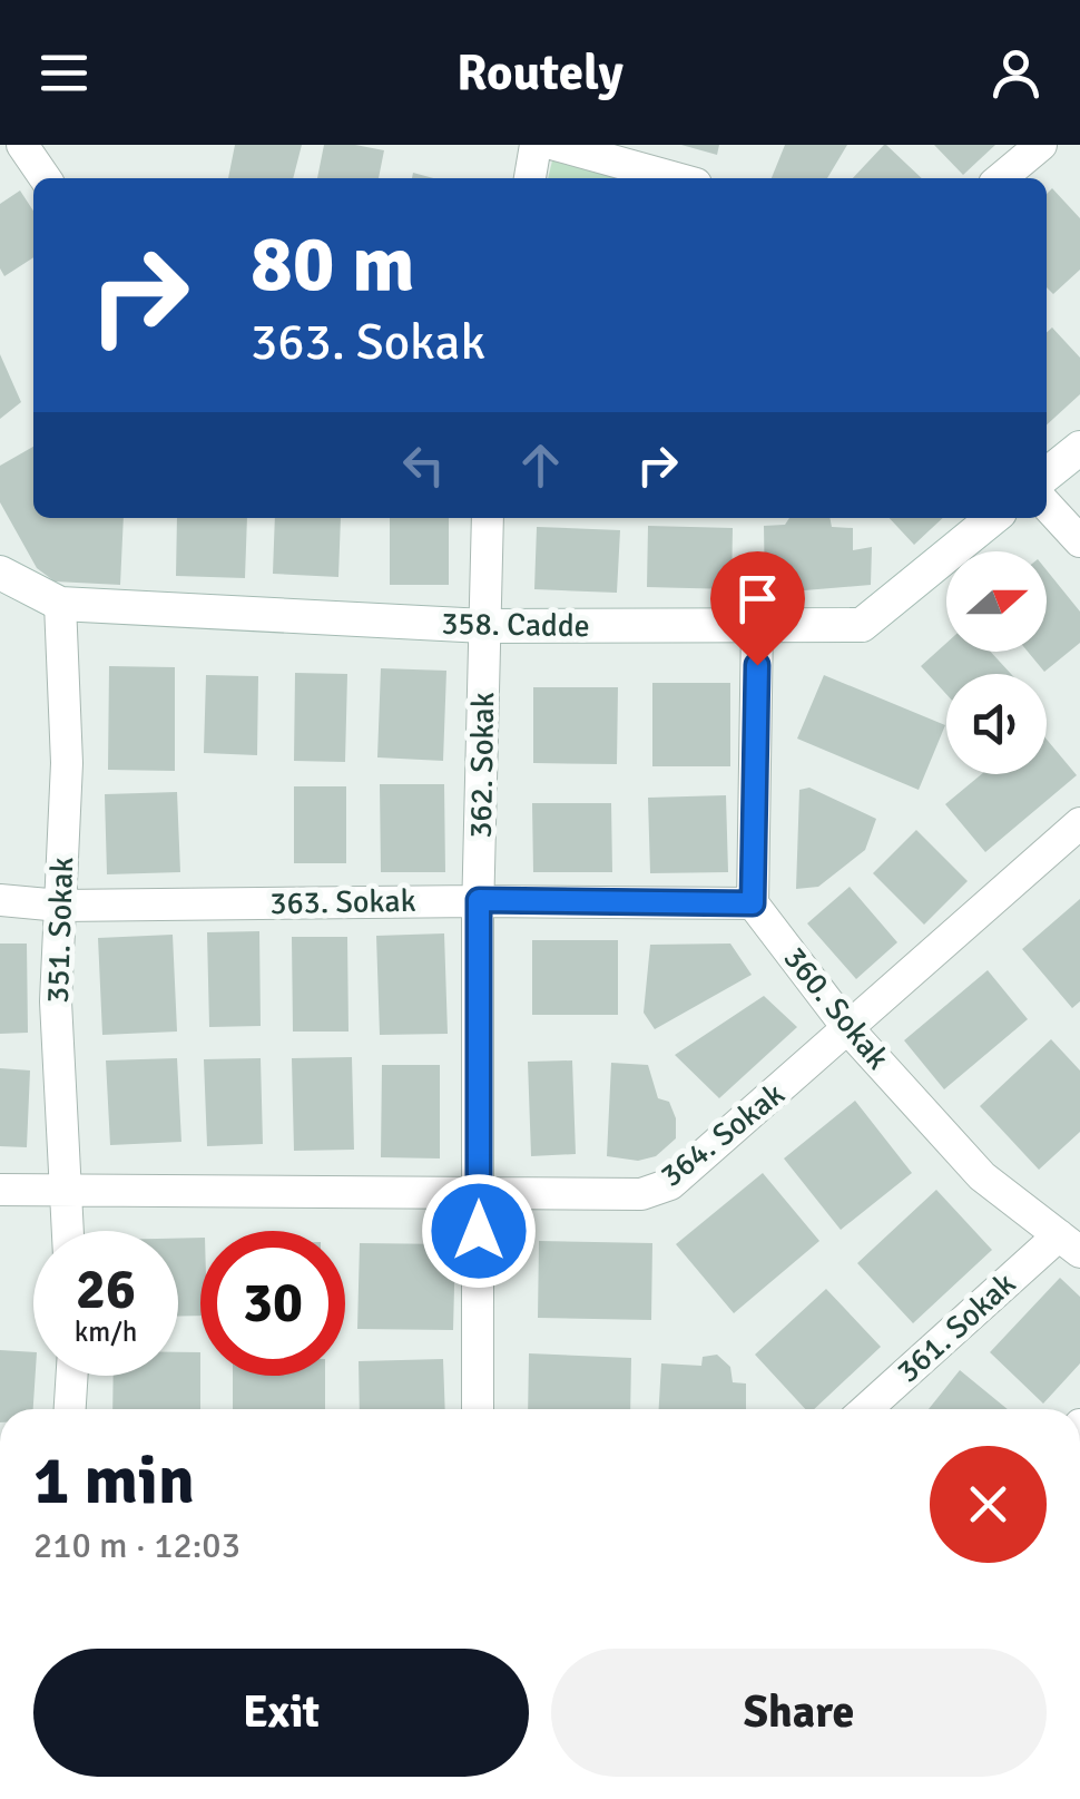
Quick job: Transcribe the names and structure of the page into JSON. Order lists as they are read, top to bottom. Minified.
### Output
{"streets":{"street":["358. Cadde","362. Sokak","363. Sokak","351. Sokak","360. Sokak","364. Sokak","361. Sokak"]},"crossings":[["358. Cadde","362. Sokak"],["358. Cadde","351. Sokak"],["362. Sokak","363. Sokak"],["362. Sokak","364. Sokak"],["363. Sokak","351. Sokak"],["363. Sokak","360. Sokak"],["351. Sokak","364. Sokak"],["360. Sokak","364. Sokak"],["360. Sokak","361. Sokak"]],"north":"right","page":{"header":"Routely","turn":["80 m","363. Sokak"],"speed":"26 km/h","limit":"30","heading":["1 min","210 m · 12:03"],"buttons":["Exit","Share"]}}
